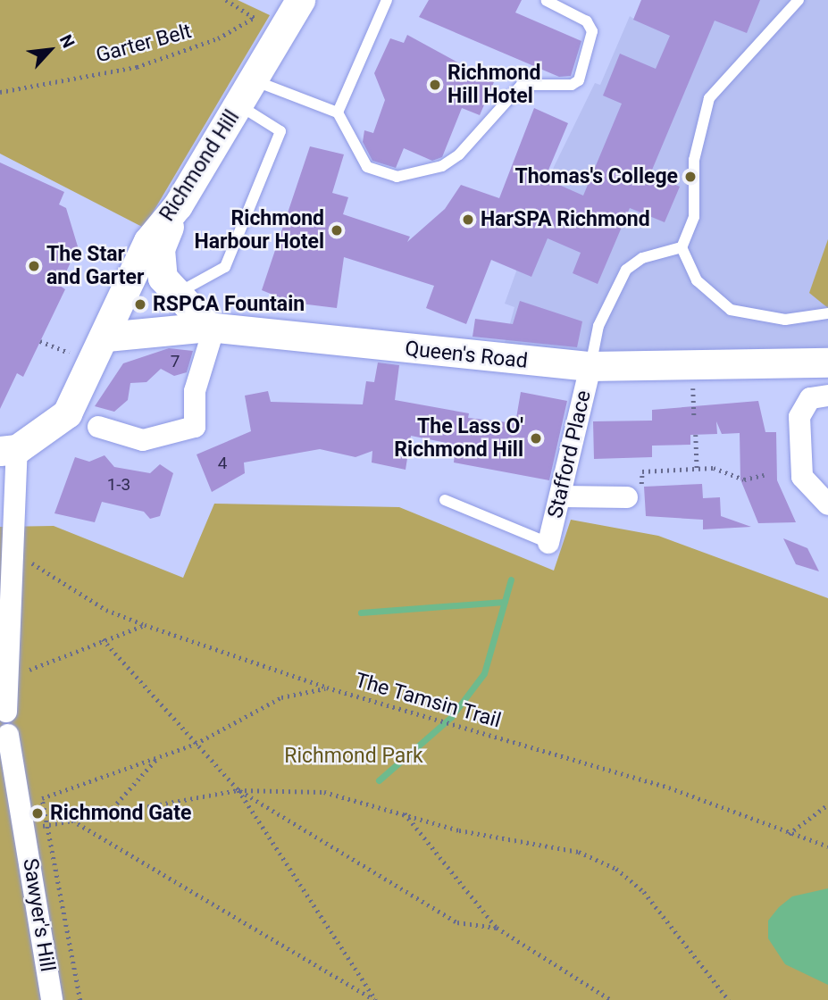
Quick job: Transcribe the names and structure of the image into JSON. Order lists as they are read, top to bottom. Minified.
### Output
{"streets":{"main road":["Richmond Hill","Queen's Road"],"street":["Stafford Place","Sawyer's Hill"],"path":["Garter Belt","The Tamsin Trail"]},"crossings":[["Richmond Hill","Queen's Road"],["Queen's Road","Stafford Place"]],"parks":["Richmond Park"],"places":["Richmond Hill Hotel","Thomas's College","HarSPA Richmond","Richmond Harbour Hotel","The Star and Garter","RSPCA Fountain","The Lass O' Richmond Hill","Richmond Gate"],"house_numbers":["7","4","1-3"],"north":"top right"}
